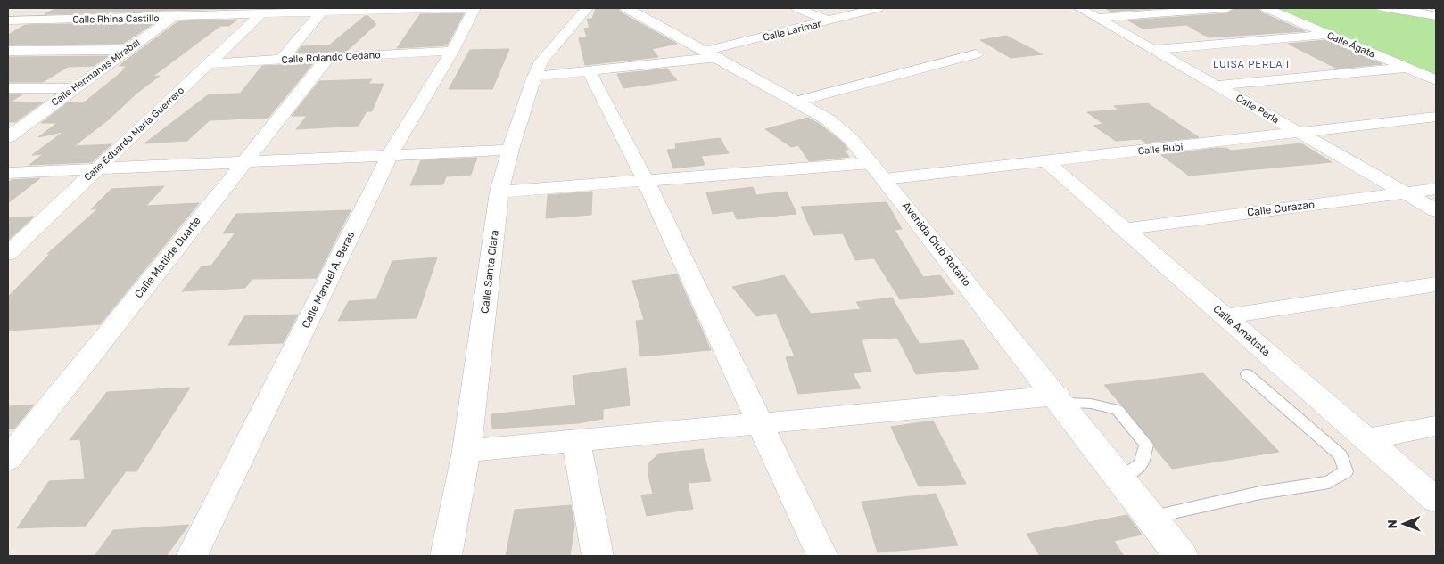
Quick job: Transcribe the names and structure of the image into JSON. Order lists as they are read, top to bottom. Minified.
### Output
{"streets":{"main road":["Avenida Club Rotario"],"street":["Calle Rhina Castillo","Calle Larimar","Calle Ágata","Calle Rolando Cedano","Calle Hermanas Mirabal","Calle Perla","Calle Eduardo María Guerrero","Calle Rubí","Calle Curazao","Calle Matilde Duarte","Calle Santa Clara","Calle Manuel A. Beras","Calle Amatista"]},"crossings":[["Calle Rhina Castillo","Calle Hermanas Mirabal"],["Calle Rhina Castillo","Calle Eduardo María Guerrero"],["Calle Larimar","Avenida Club Rotario"],["Calle Larimar","Calle Santa Clara"],["Calle Rolando Cedano","Calle Eduardo María Guerrero"],["Calle Rolando Cedano","Calle Matilde Duarte"],["Calle Rolando Cedano","Calle Manuel A. Beras"],["Calle Perla","Calle Rubí"],["Calle Perla","Calle Curazao"],["Calle Rubí","Avenida Club Rotario"],["Calle Rubí","Calle Santa Clara"],["Calle Rubí","Calle Amatista"],["Calle Curazao","Calle Amatista"]],"districts":["LUISA PERLA I"],"north":"left"}
